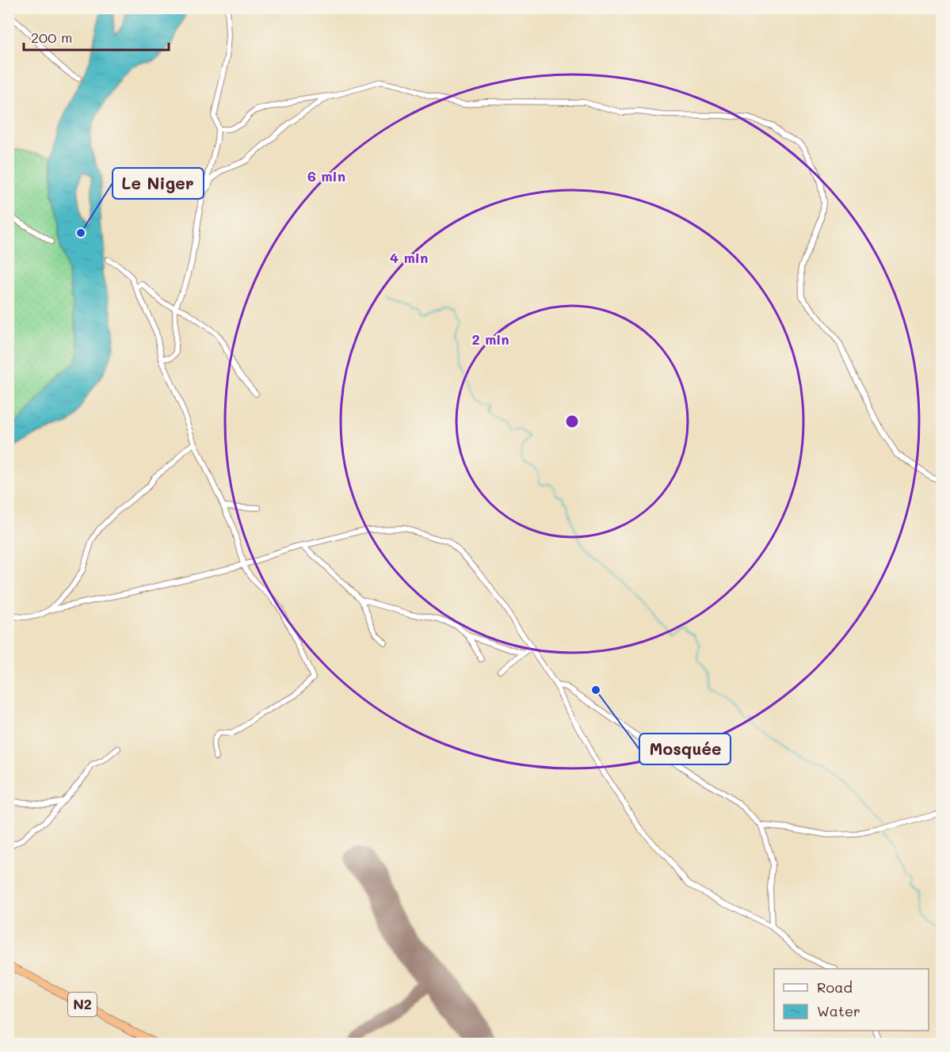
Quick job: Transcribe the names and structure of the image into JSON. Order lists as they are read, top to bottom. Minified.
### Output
{"streets":{"highway":["N2"]},"places":["Le Niger","Mosquée"],"legend":["Road","Water"],"scale_bar":"200 m","rings":["6 min","4 min","2 min"]}
